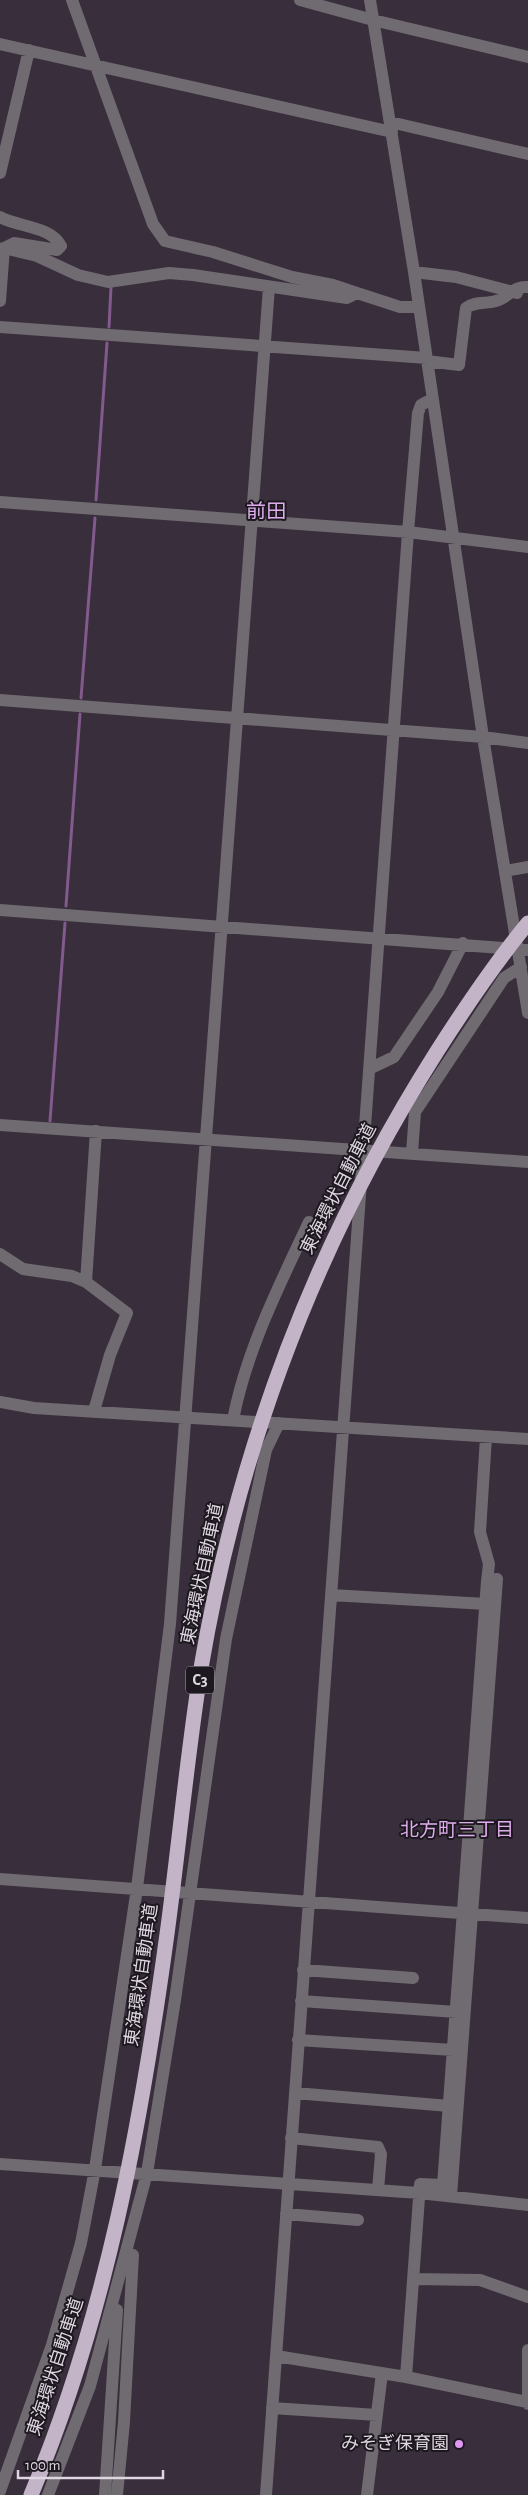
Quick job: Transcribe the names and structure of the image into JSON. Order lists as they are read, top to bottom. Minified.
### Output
{"streets":{"highway":["東海環状自動車道","C3"]},"districts":["前田","北方町三丁目"],"places":["みそぎ保育園"],"scale_bar":"100 m"}
